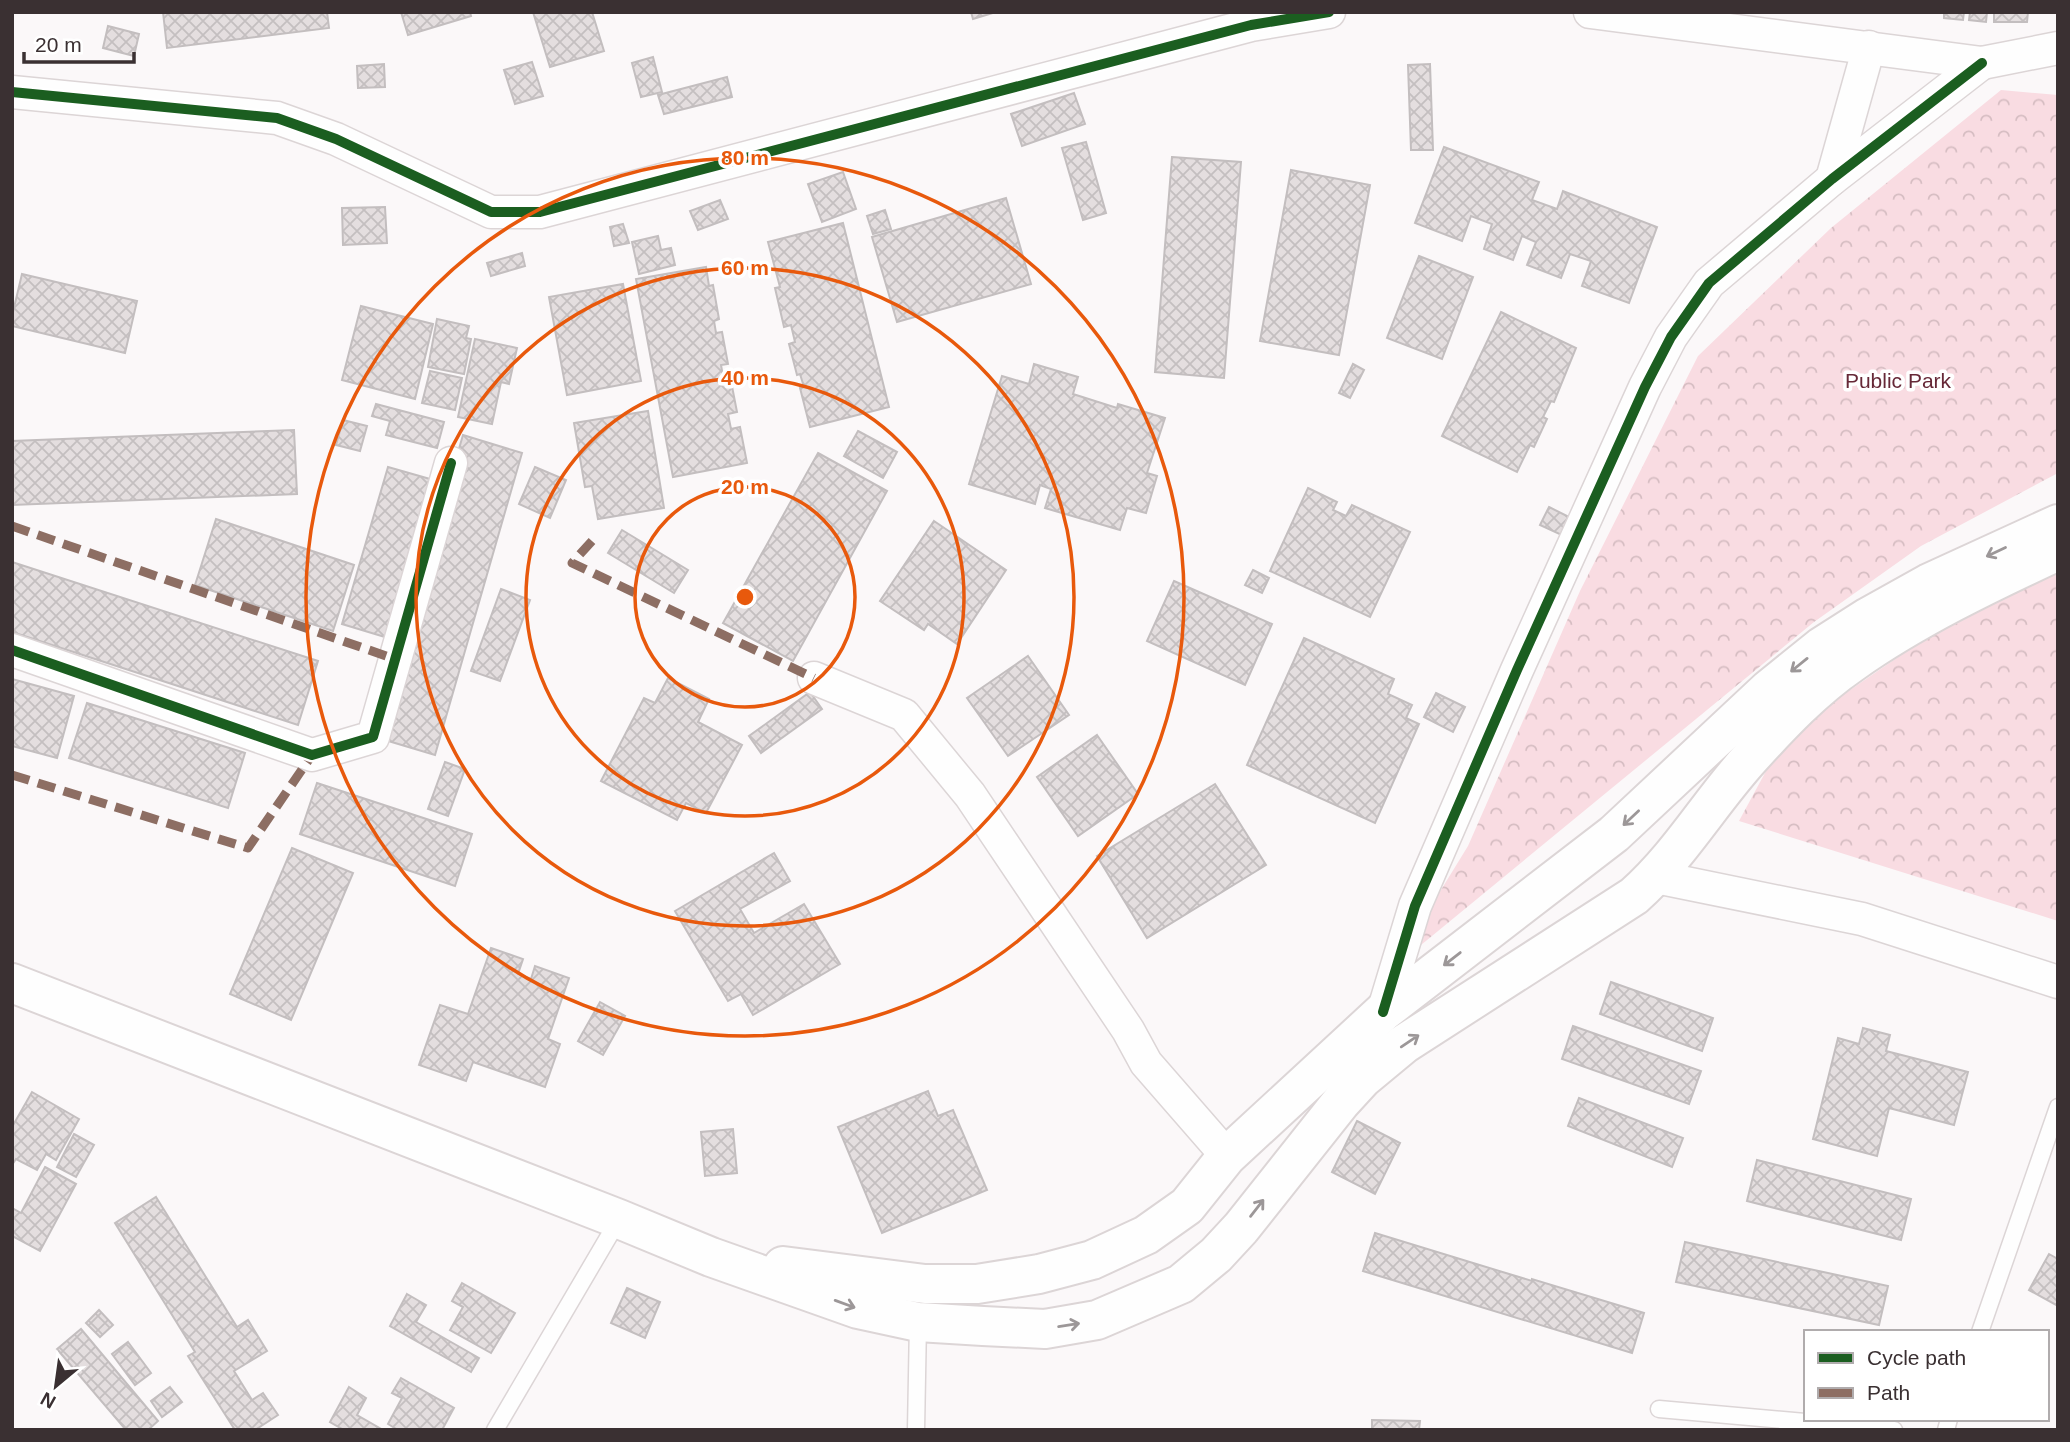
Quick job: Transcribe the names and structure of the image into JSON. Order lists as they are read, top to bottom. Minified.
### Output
{"parks":["Public Park"],"legend":["Cycle path","Path"],"scale_bar":"20 m","north":"bottom left","rings":["80 m","60 m","40 m","20 m"]}
